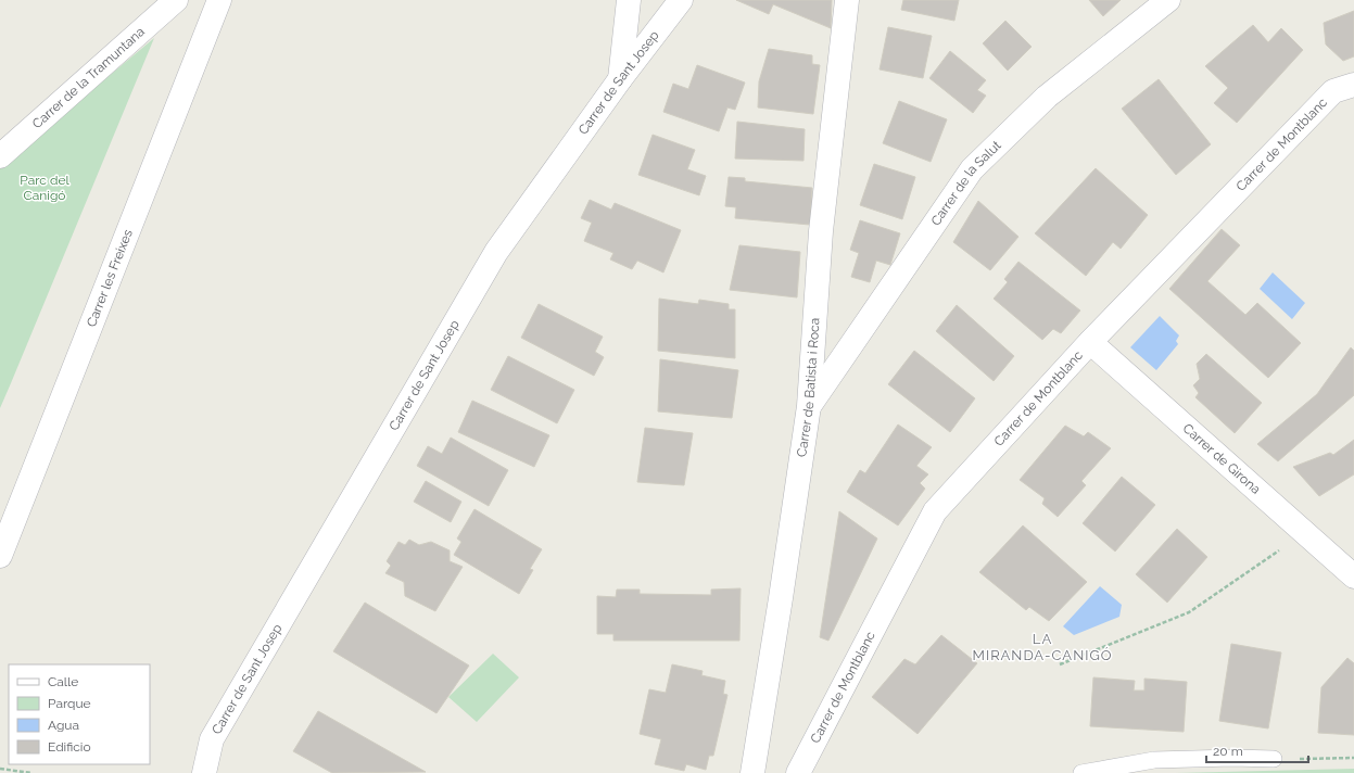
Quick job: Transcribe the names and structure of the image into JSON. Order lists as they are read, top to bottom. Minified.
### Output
{"streets":{"street":["Carrer de la Tramuntana","Carrer de Sant Josep","Carrer de Montblanc","Carrer de la Salut","Carrer les Freixes","Carrer de Batista i Roca","Carrer de Girona"]},"crossings":[["Carrer de Montblanc","Carrer de Girona"],["Carrer de la Salut","Carrer de Batista i Roca"]],"districts":["LA MIRANDA-CANIGÓ"],"parks":["Parc del Canigó"],"legend":["Calle","Parque","Agua","Edificio"],"scale_bar":"20 m"}
